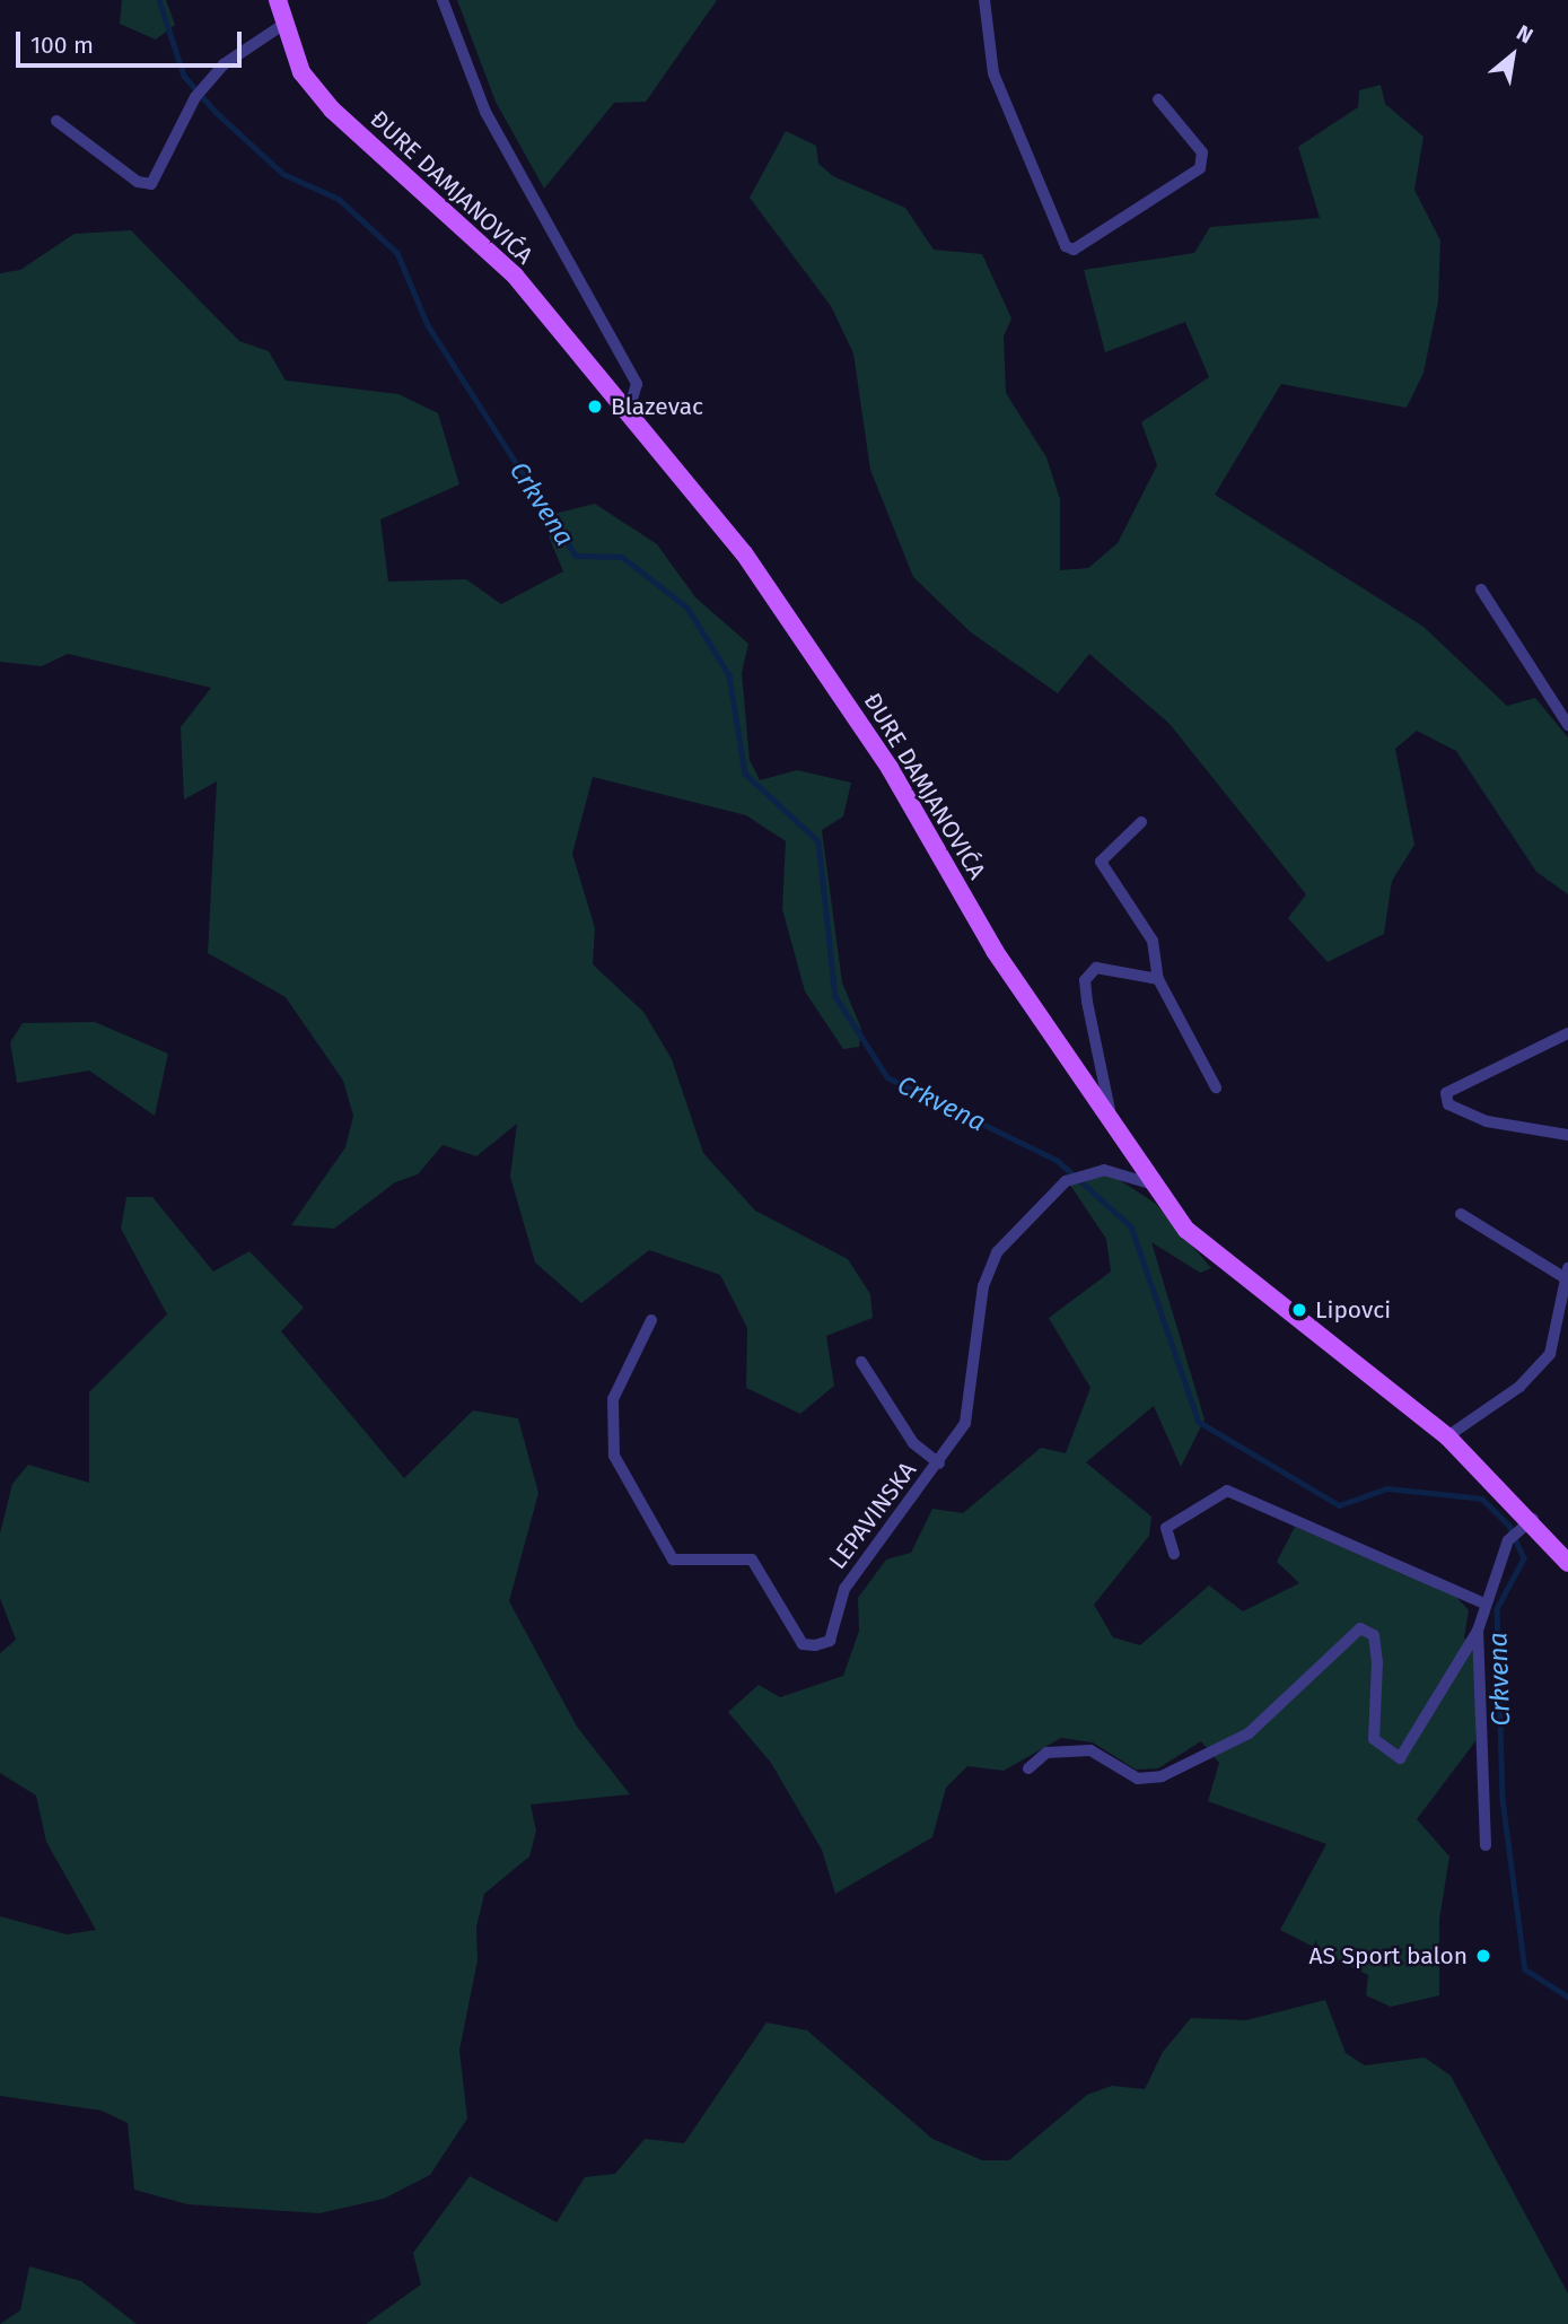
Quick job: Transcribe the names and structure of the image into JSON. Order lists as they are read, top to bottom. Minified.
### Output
{"streets":{"main road":["ĐURE DAMJANOVIĆA"],"street":["LEPAVINSKA"]},"crossings":[["ĐURE DAMJANOVIĆA","LEPAVINSKA"]],"water":["Crkvena"],"places":["Blazevac","Lipovci","AS Sport balon"],"scale_bar":"100 m","north":"top right"}
